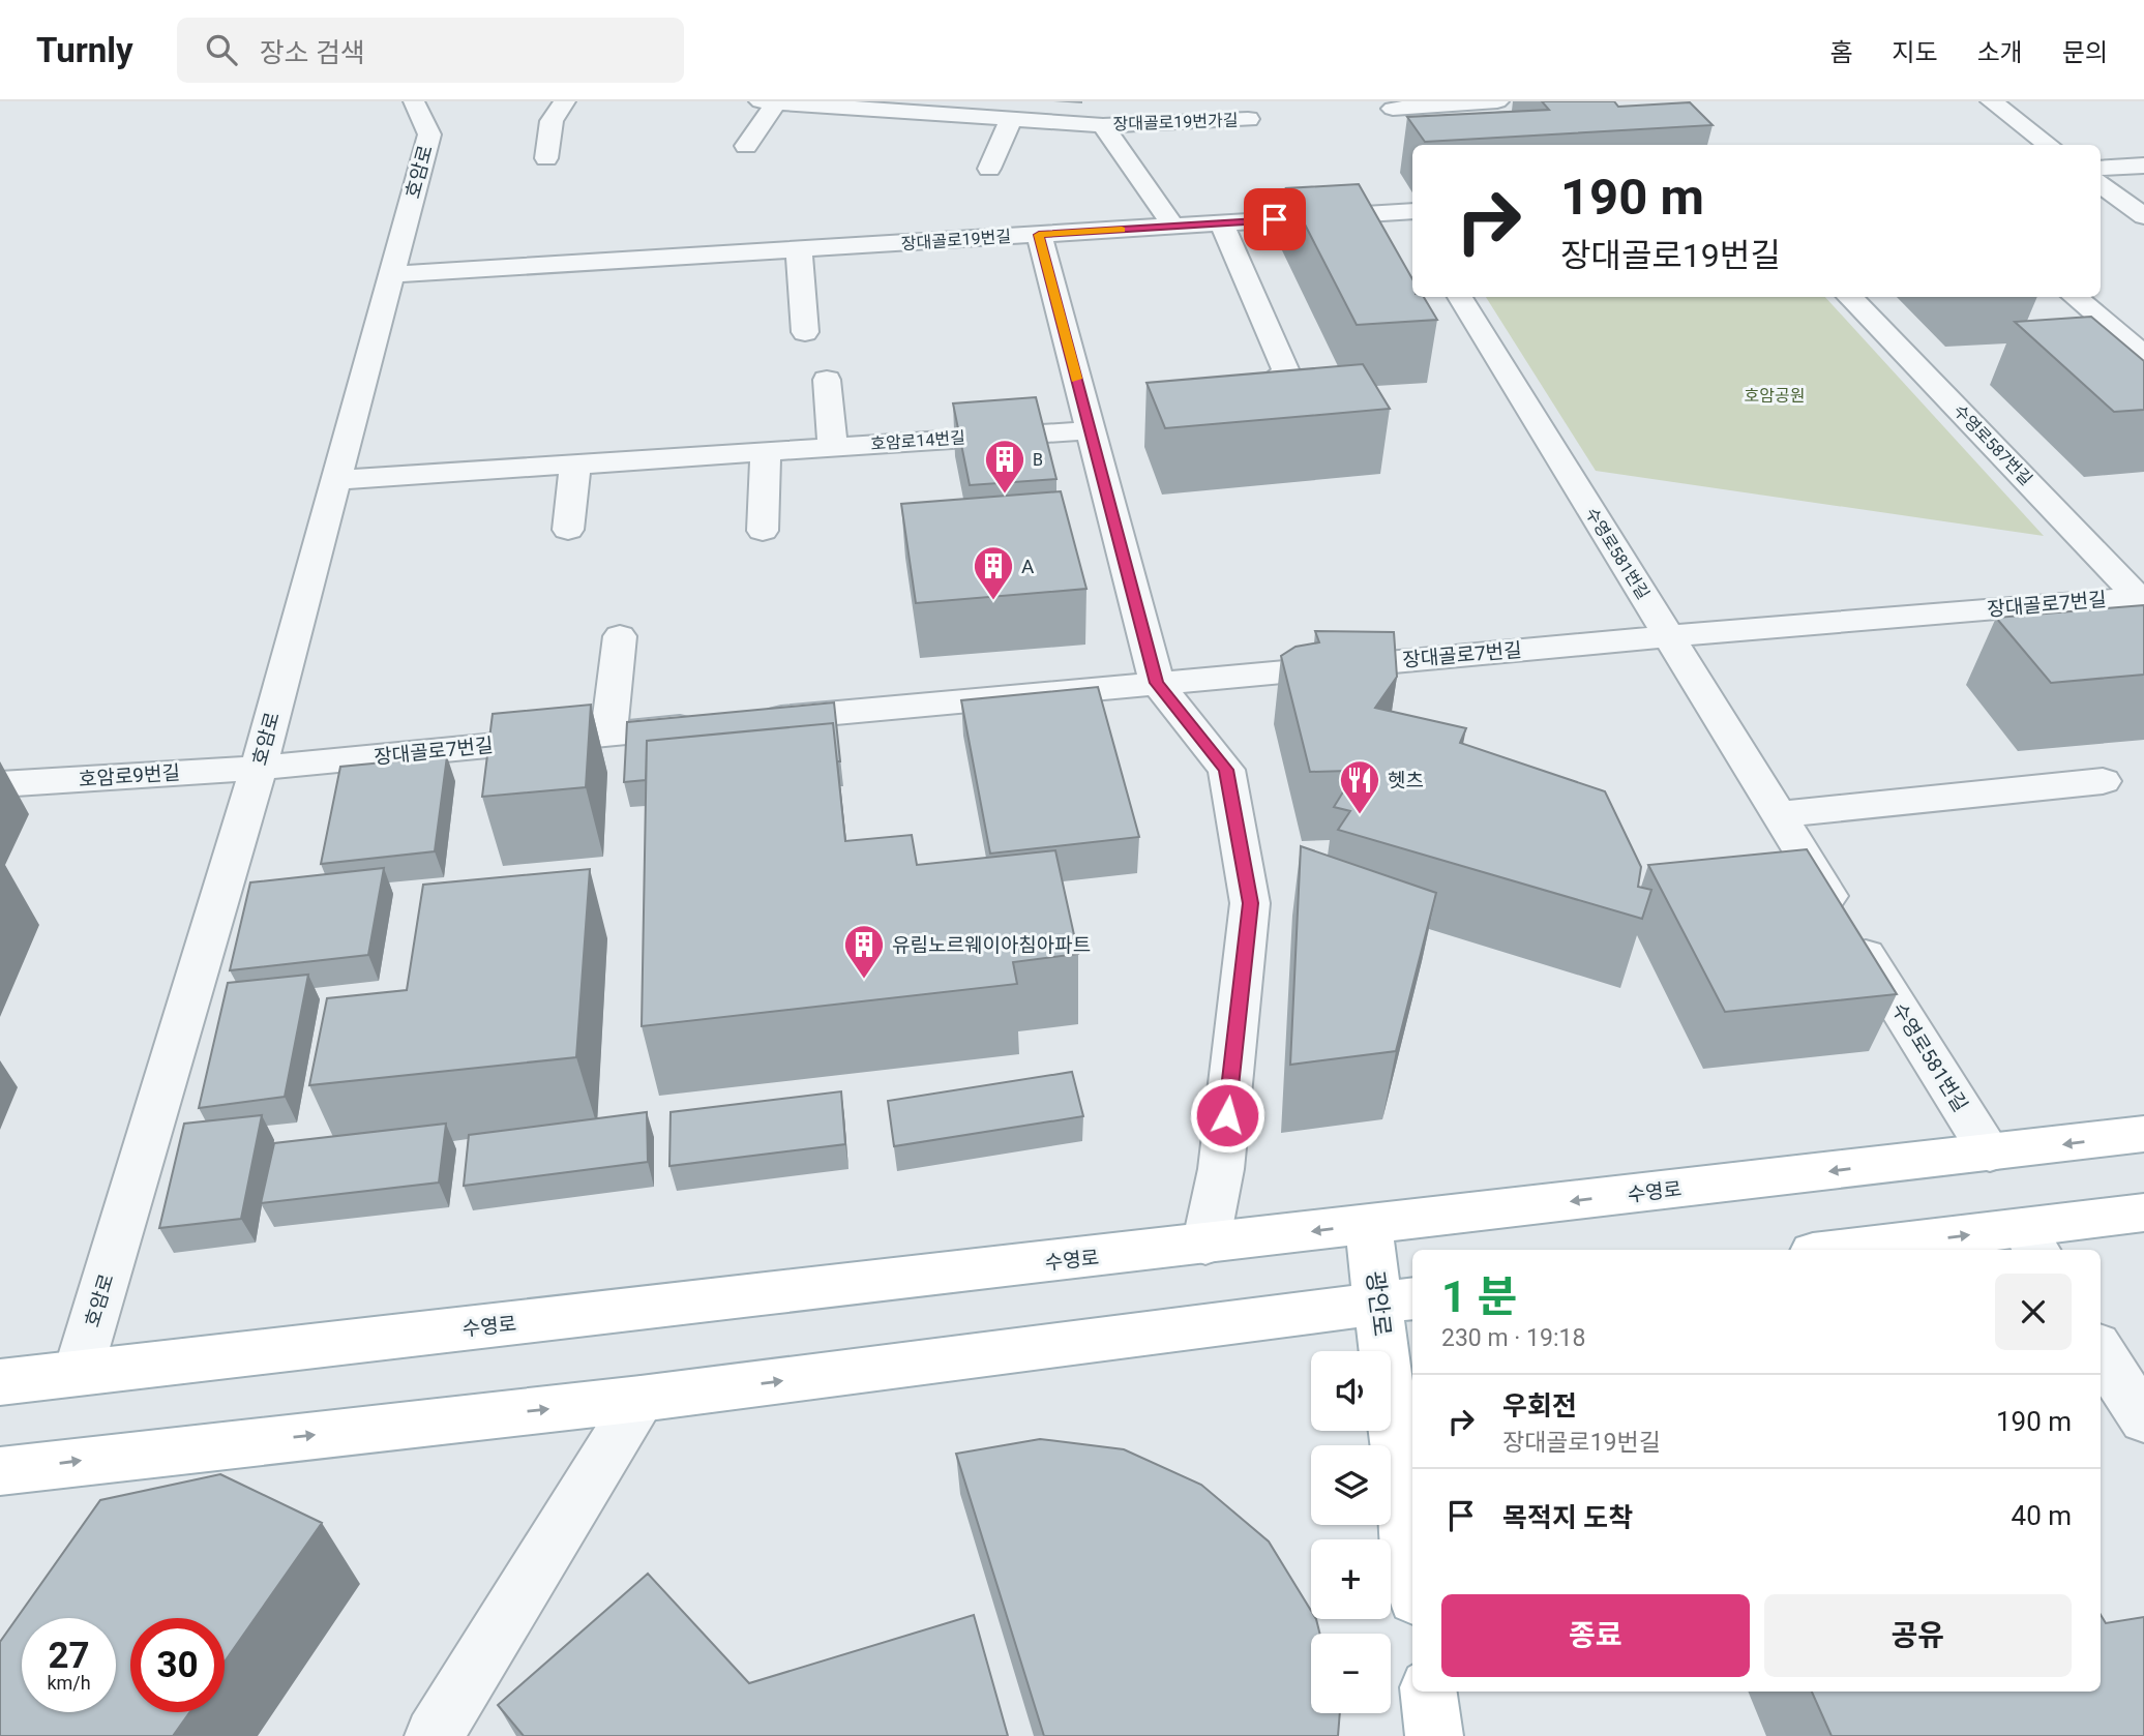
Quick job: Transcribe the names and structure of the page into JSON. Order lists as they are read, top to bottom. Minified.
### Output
{"streets":{"main road":["수영로","광안로"],"street":["장대골로19번가길","호암로","장대골로19번길","호암로14번길","수영로587번길","수영로581번길","장대골로7번길","호암로9번길"]},"crossings":[["장대골로19번가길","장대골로19번길"],["호암로","장대골로19번길"],["호암로","호암로14번길"],["호암로","장대골로7번길"],["호암로","호암로9번길"],["호암로","수영로"],["수영로587번길","장대골로7번길"],["수영로581번길","장대골로7번길"],["수영로581번길","수영로"],["장대골로7번길","호암로9번길"],["수영로","광안로"]],"parks":["호암공원"],"places":{"building":["B","A","유림노르웨이아침아파트"],"restaurant":["헷츠"]},"page":{"header":"Turnly","search":"장소 검색","nav":["홈","지도","소개","문의"],"turn":["190 m","장대골로19번길"],"heading":["1 분","230 m · 19:18"],"map_buttons":["+","−"],"list":[{"name":"우회전","note":"장대골로19번길","value":"190 m"},{"name":"목적지 도착","value":"40 m"}],"buttons":["종료","공유"],"speed":"27 km/h","limit":"30"}}
